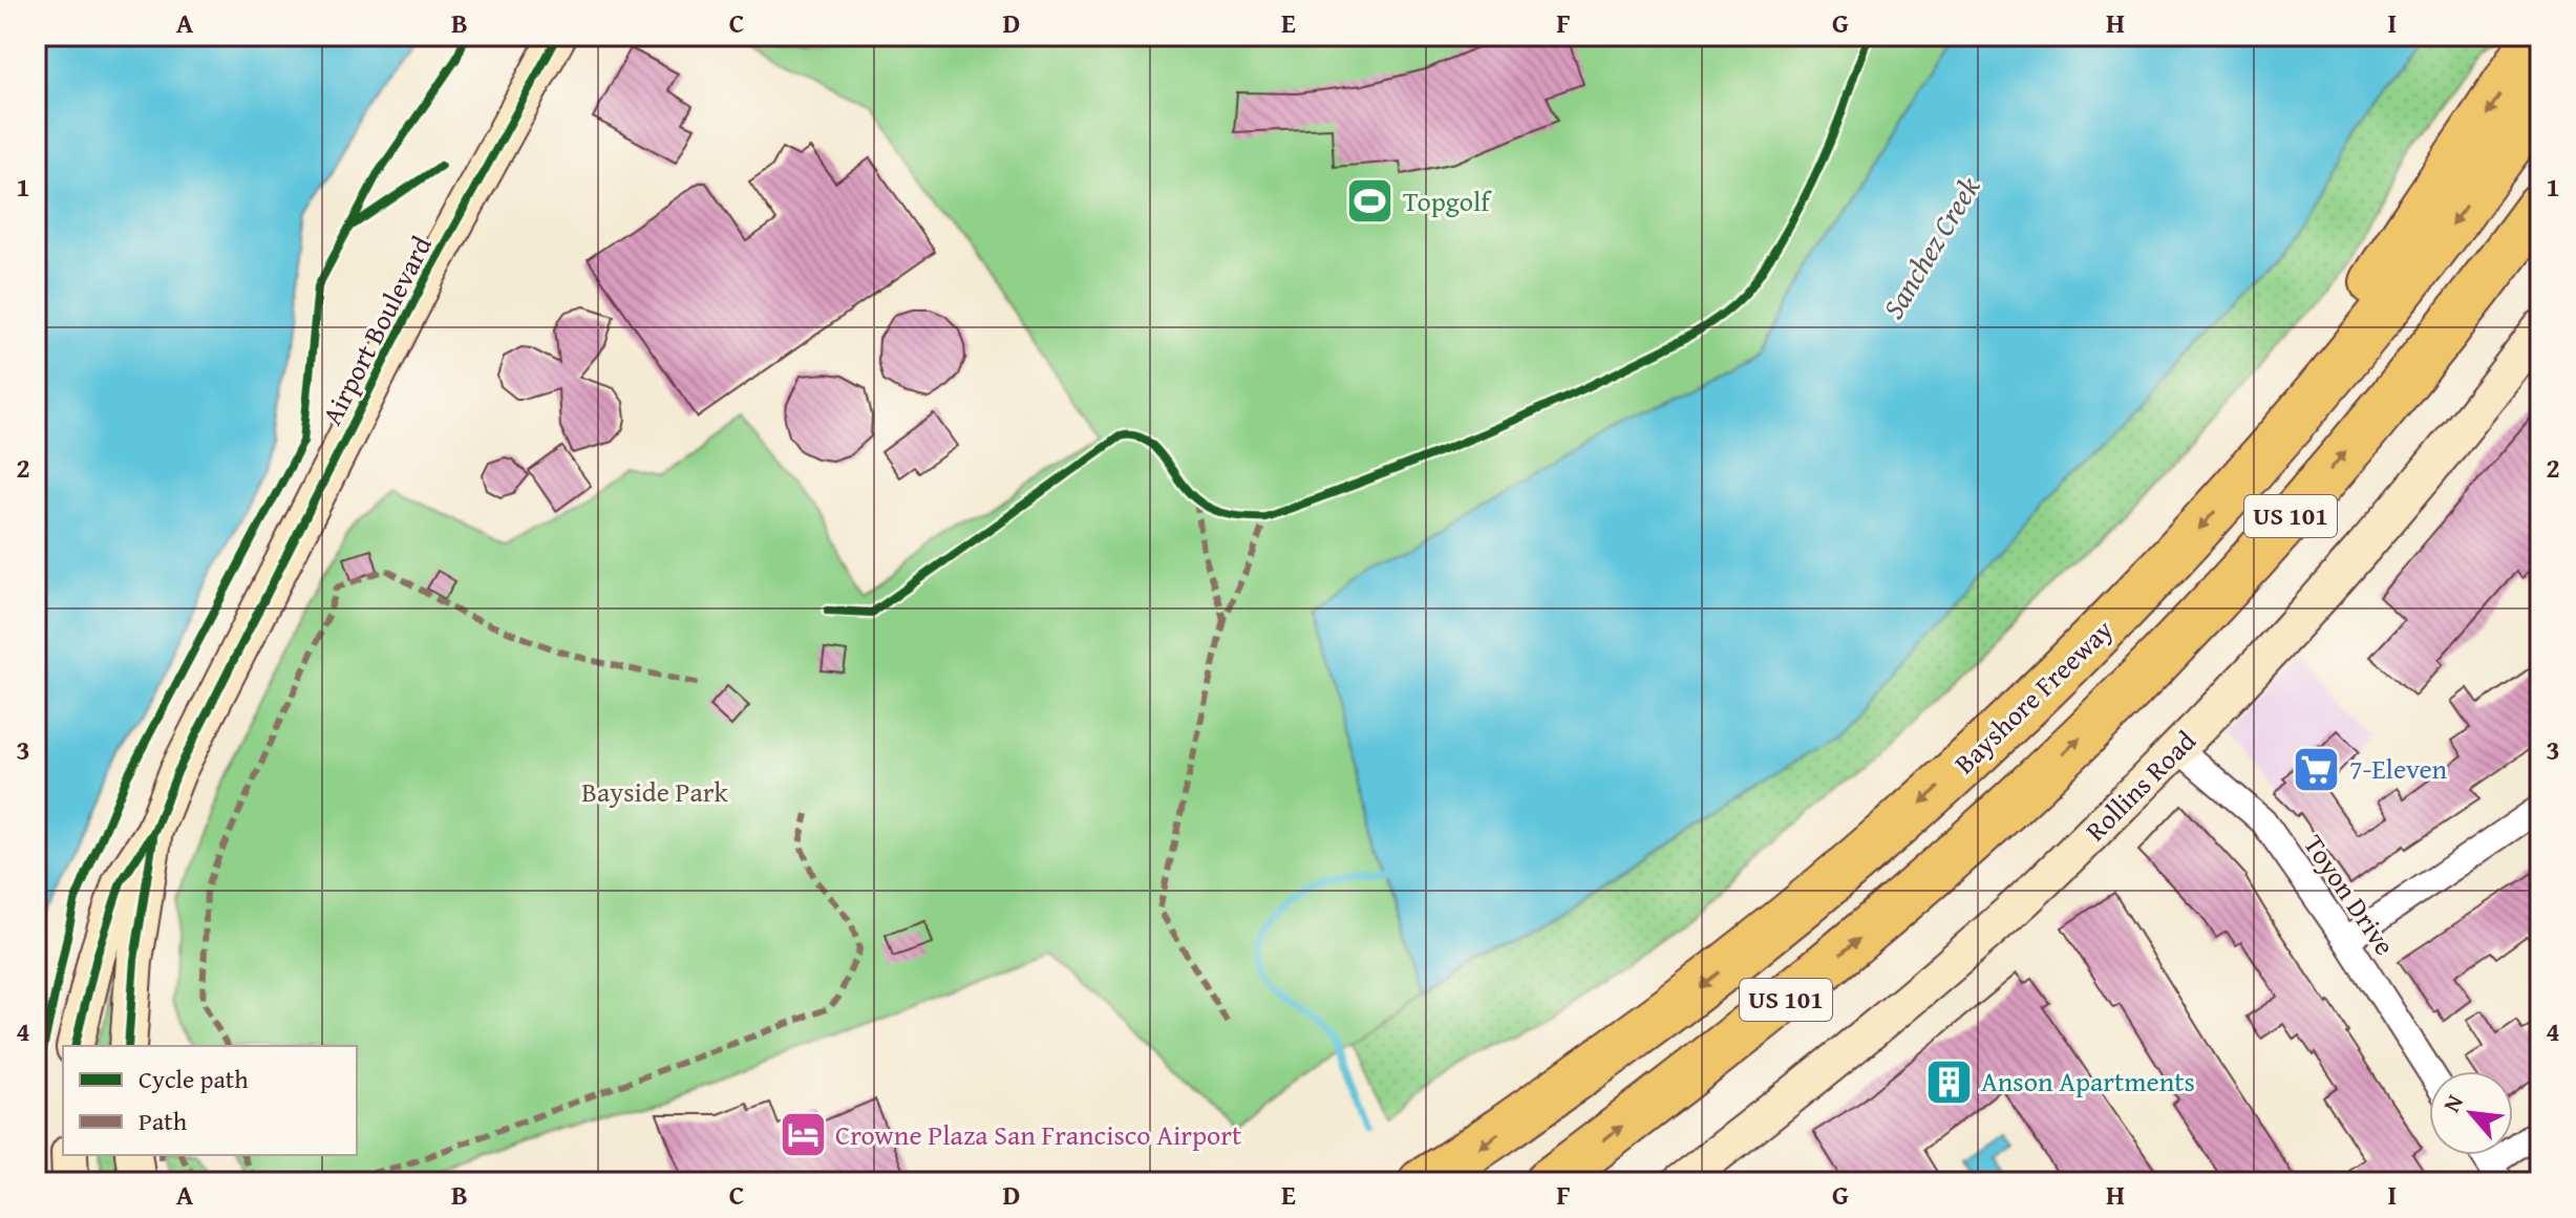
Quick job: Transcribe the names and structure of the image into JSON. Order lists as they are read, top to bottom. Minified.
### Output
{"streets":{"highway":["US 101","Bayshore Freeway"],"main road":["Airport Boulevard","Rollins Road"],"street":["Toyon Drive"]},"crossings":[["Rollins Road","Toyon Drive"]],"water":["Sanchez Creek"],"parks":["Bayside Park"],"places":{"sports":["Topgolf"],"supermarket":["7-Eleven"],"building":["Anson Apartments"],"hotel":["Crowne Plaza San Francisco Airport"]},"legend":["Cycle path","Path"],"north":"top left","grid":{"columns":["A","B","C","D","E","F","G","H","I"],"rows":["1","2","3","4"]}}
